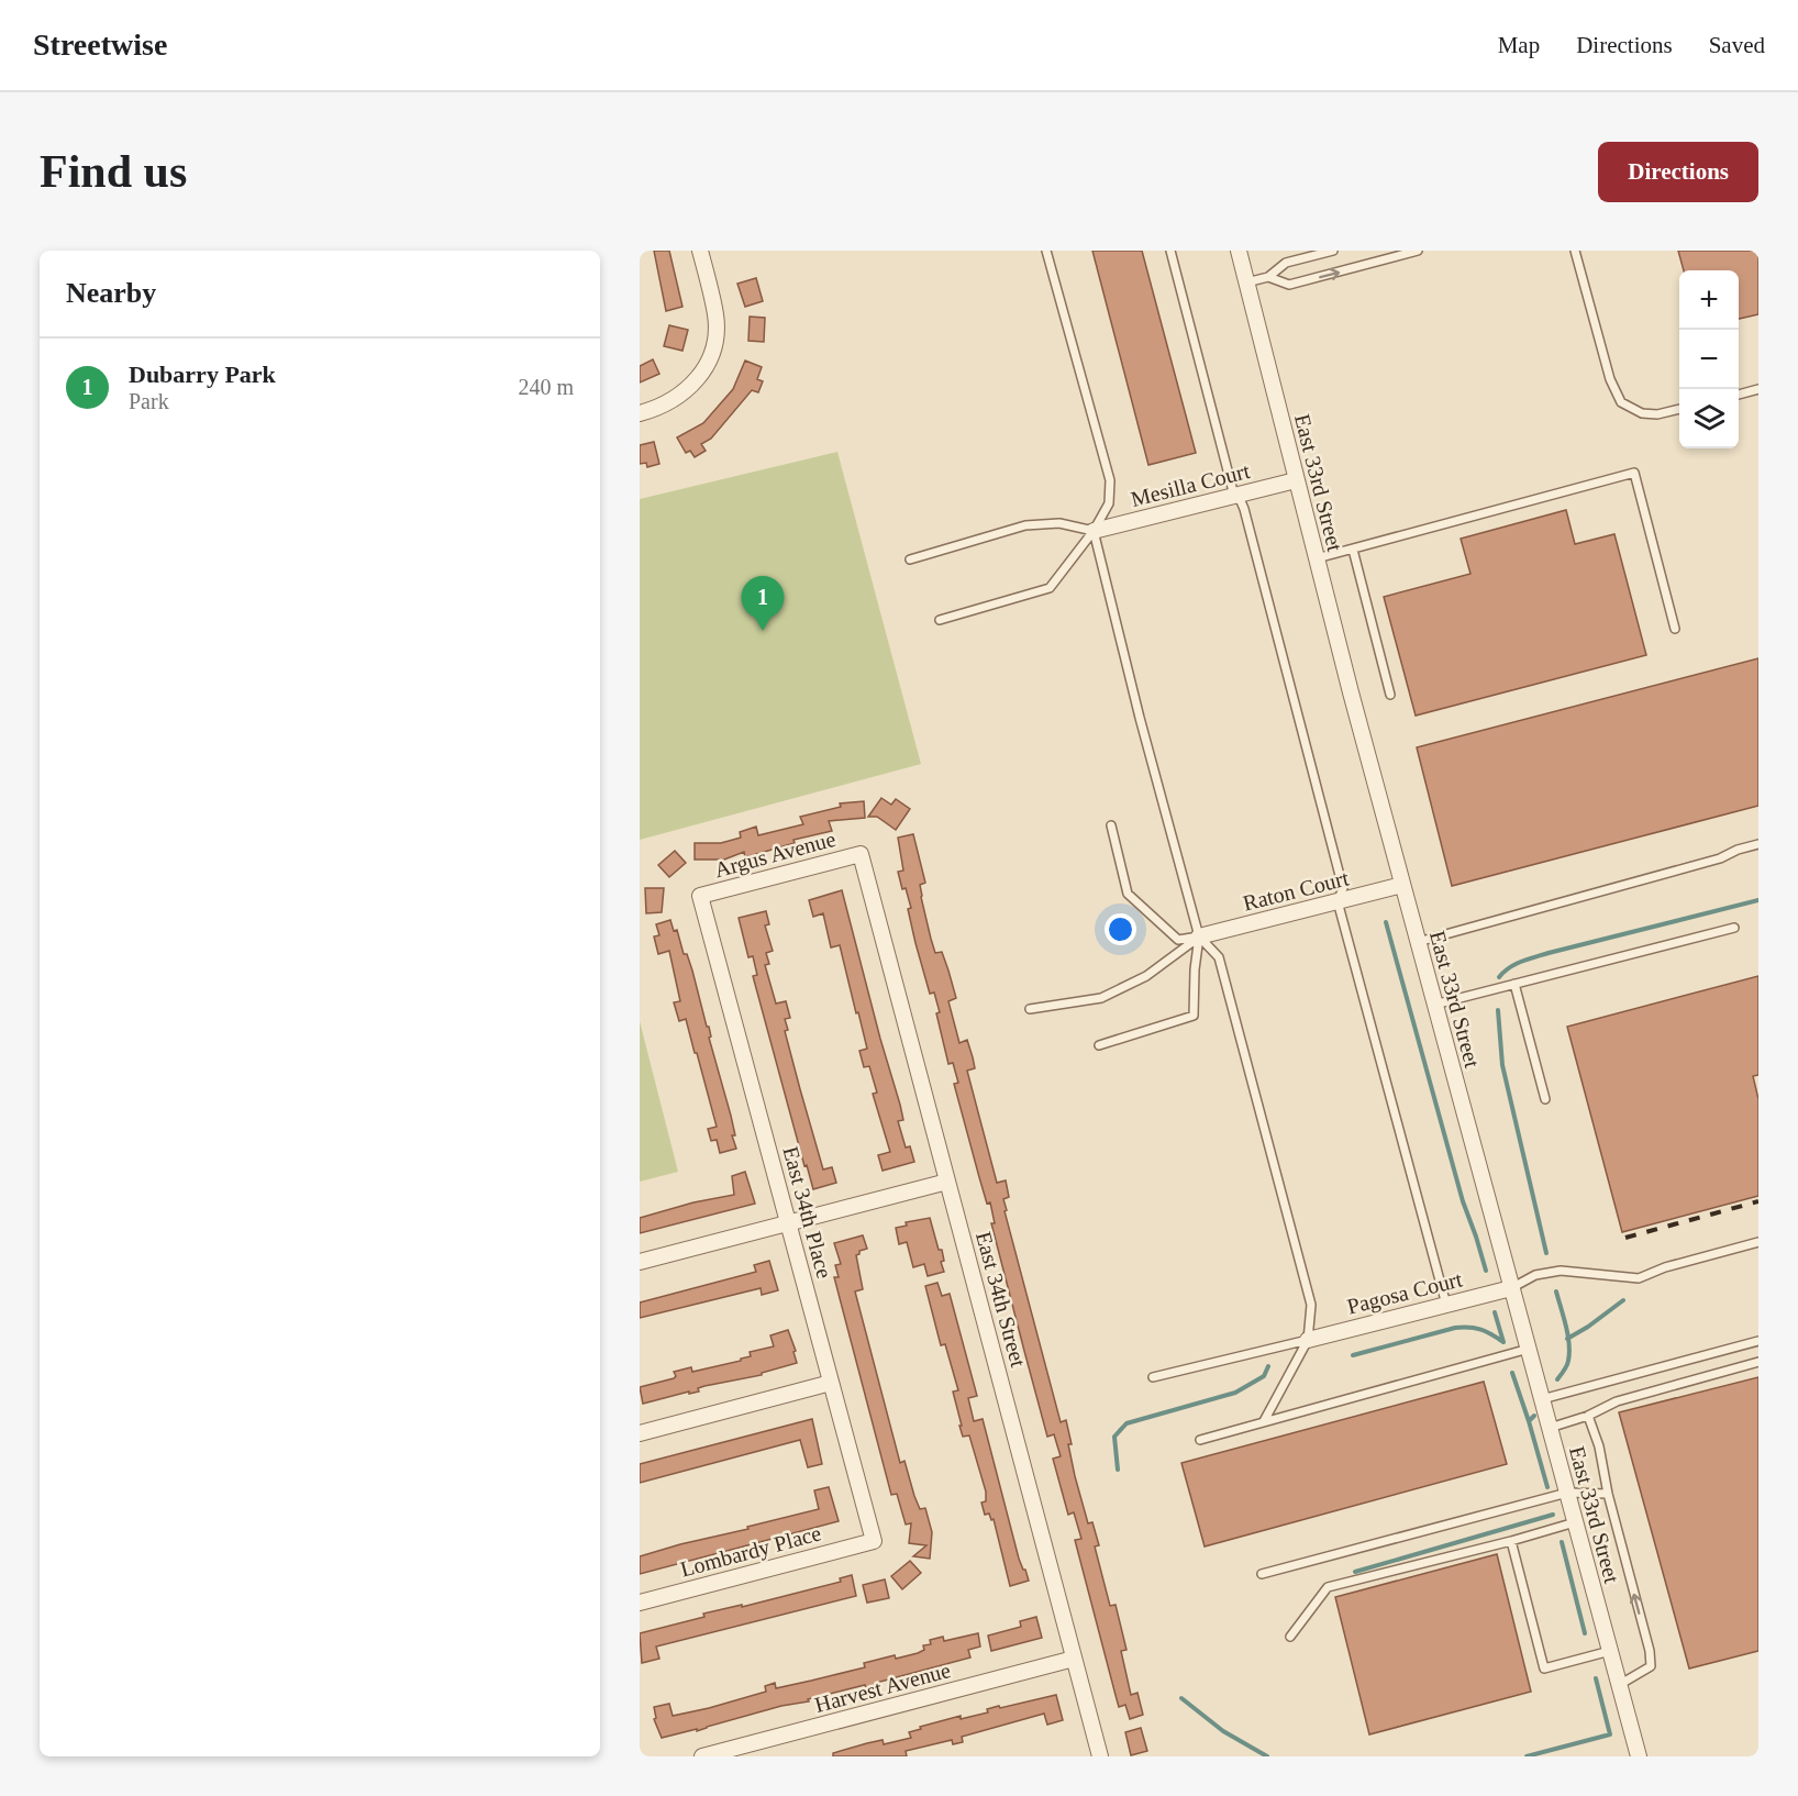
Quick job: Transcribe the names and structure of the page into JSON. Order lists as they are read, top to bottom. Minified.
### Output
{"streets":{"street":["East 33rd Street","Mesilla Court","Argus Avenue","Raton Court","East 34th Place","Pagosa Court","East 34th Street","Lombardy Place","Harvest Avenue"]},"crossings":[["East 33rd Street","Mesilla Court"],["East 33rd Street","Raton Court"],["East 33rd Street","Pagosa Court"],["Argus Avenue","East 34th Place"],["Argus Avenue","East 34th Street"],["East 34th Place","Lombardy Place"],["East 34th Street","Harvest Avenue"]],"page":{"header":"Streetwise","nav":["Map","Directions","Saved"],"buttons":"Directions","title":"Find us","heading":"Nearby","map_buttons":["+","−"],"list":[{"mark":"1","name":"Dubarry Park","note":"Park","value":"240 m"}],"pins":"1"}}
